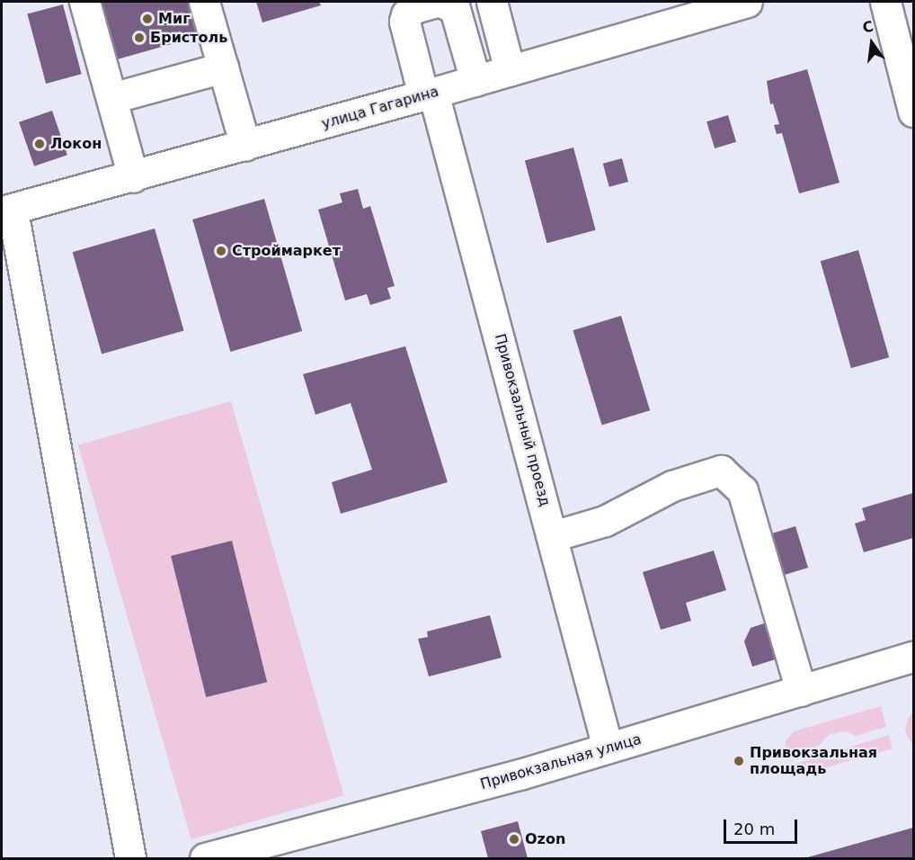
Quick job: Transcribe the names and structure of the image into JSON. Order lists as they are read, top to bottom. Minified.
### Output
{"streets":{"street":["улица Гагарина","Привокзальный проезд","Привокзальная улица"]},"crossings":[["улица Гагарина","Привокзальный проезд"],["Привокзальный проезд","Привокзальная улица"]],"places":["Миг","Бристоль","Локон","Строймаркет","Привокзальная площадь","Ozon"],"scale_bar":"20 m","north":"top"}
